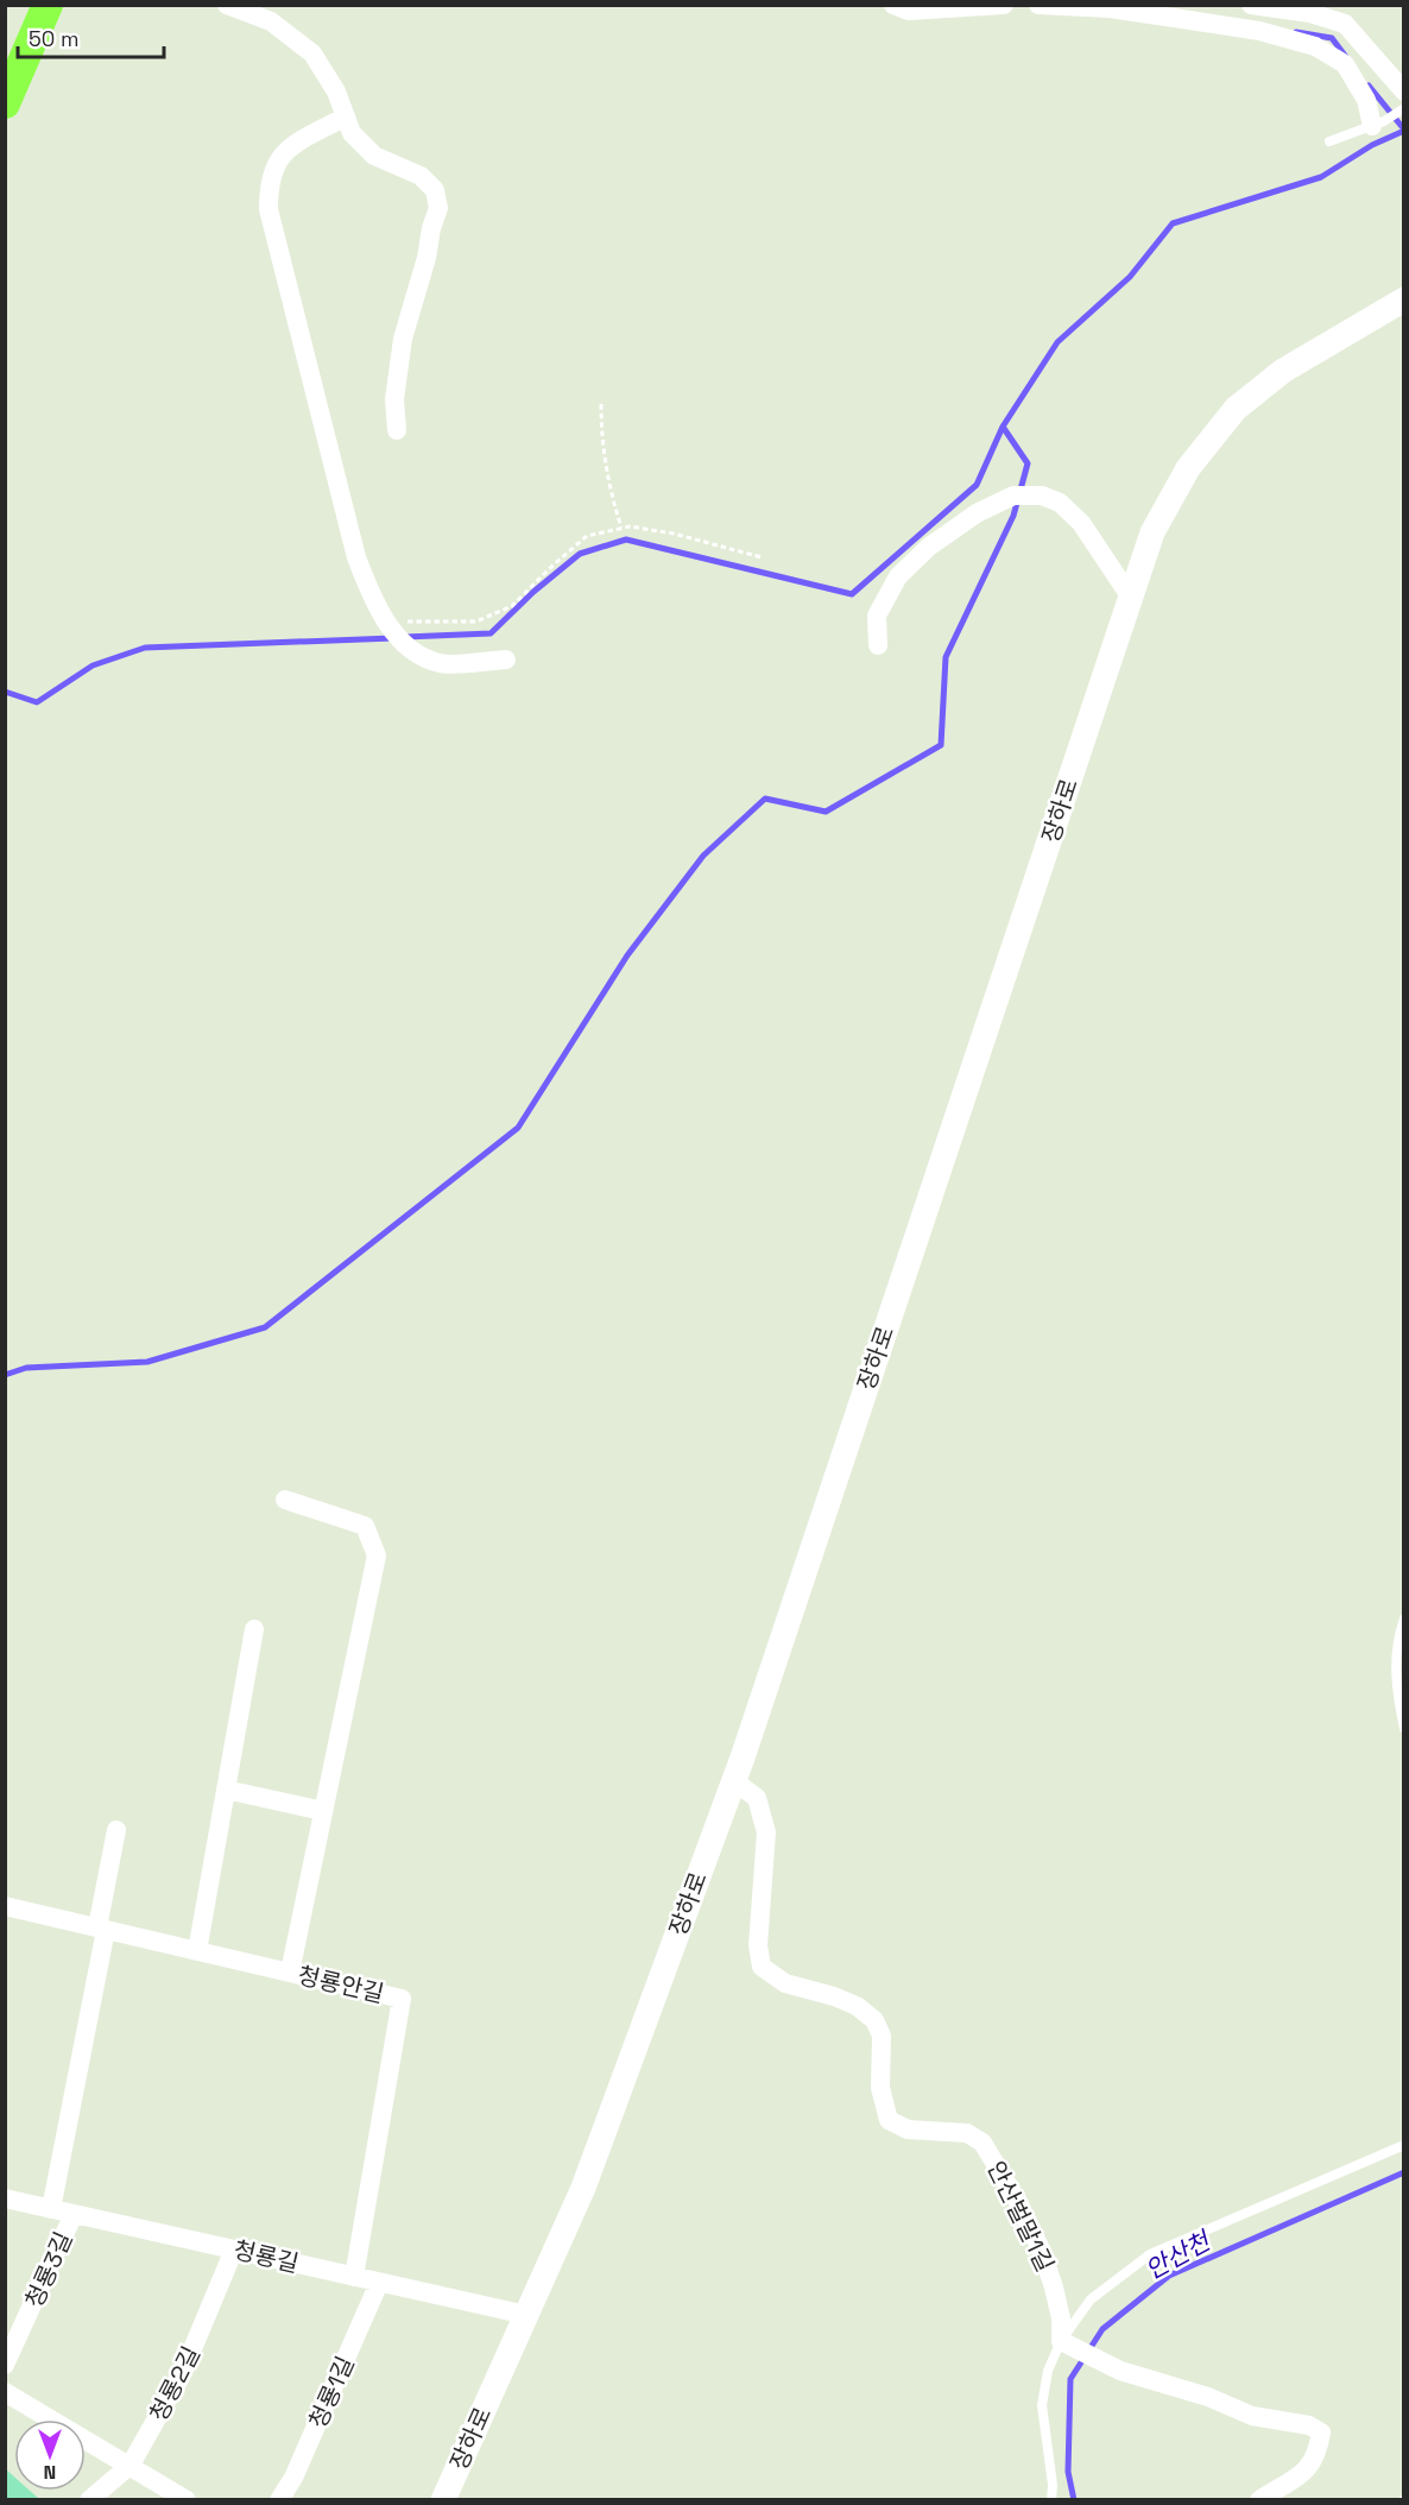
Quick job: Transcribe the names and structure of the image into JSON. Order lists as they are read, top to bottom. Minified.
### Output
{"streets":{"street":["장하로","청룡안길","안산벌말1길","청룡길","청룡3길","청룡2길","청룡1길"]},"crossings":[["장하로","안산벌말1길"],["장하로","청룡길"],["청룡안길","청룡길"],["청룡길","청룡3길"],["청룡길","청룡2길"],["청룡길","청룡1길"]],"water":["안산천"],"scale_bar":"50 m","north":"bottom"}
